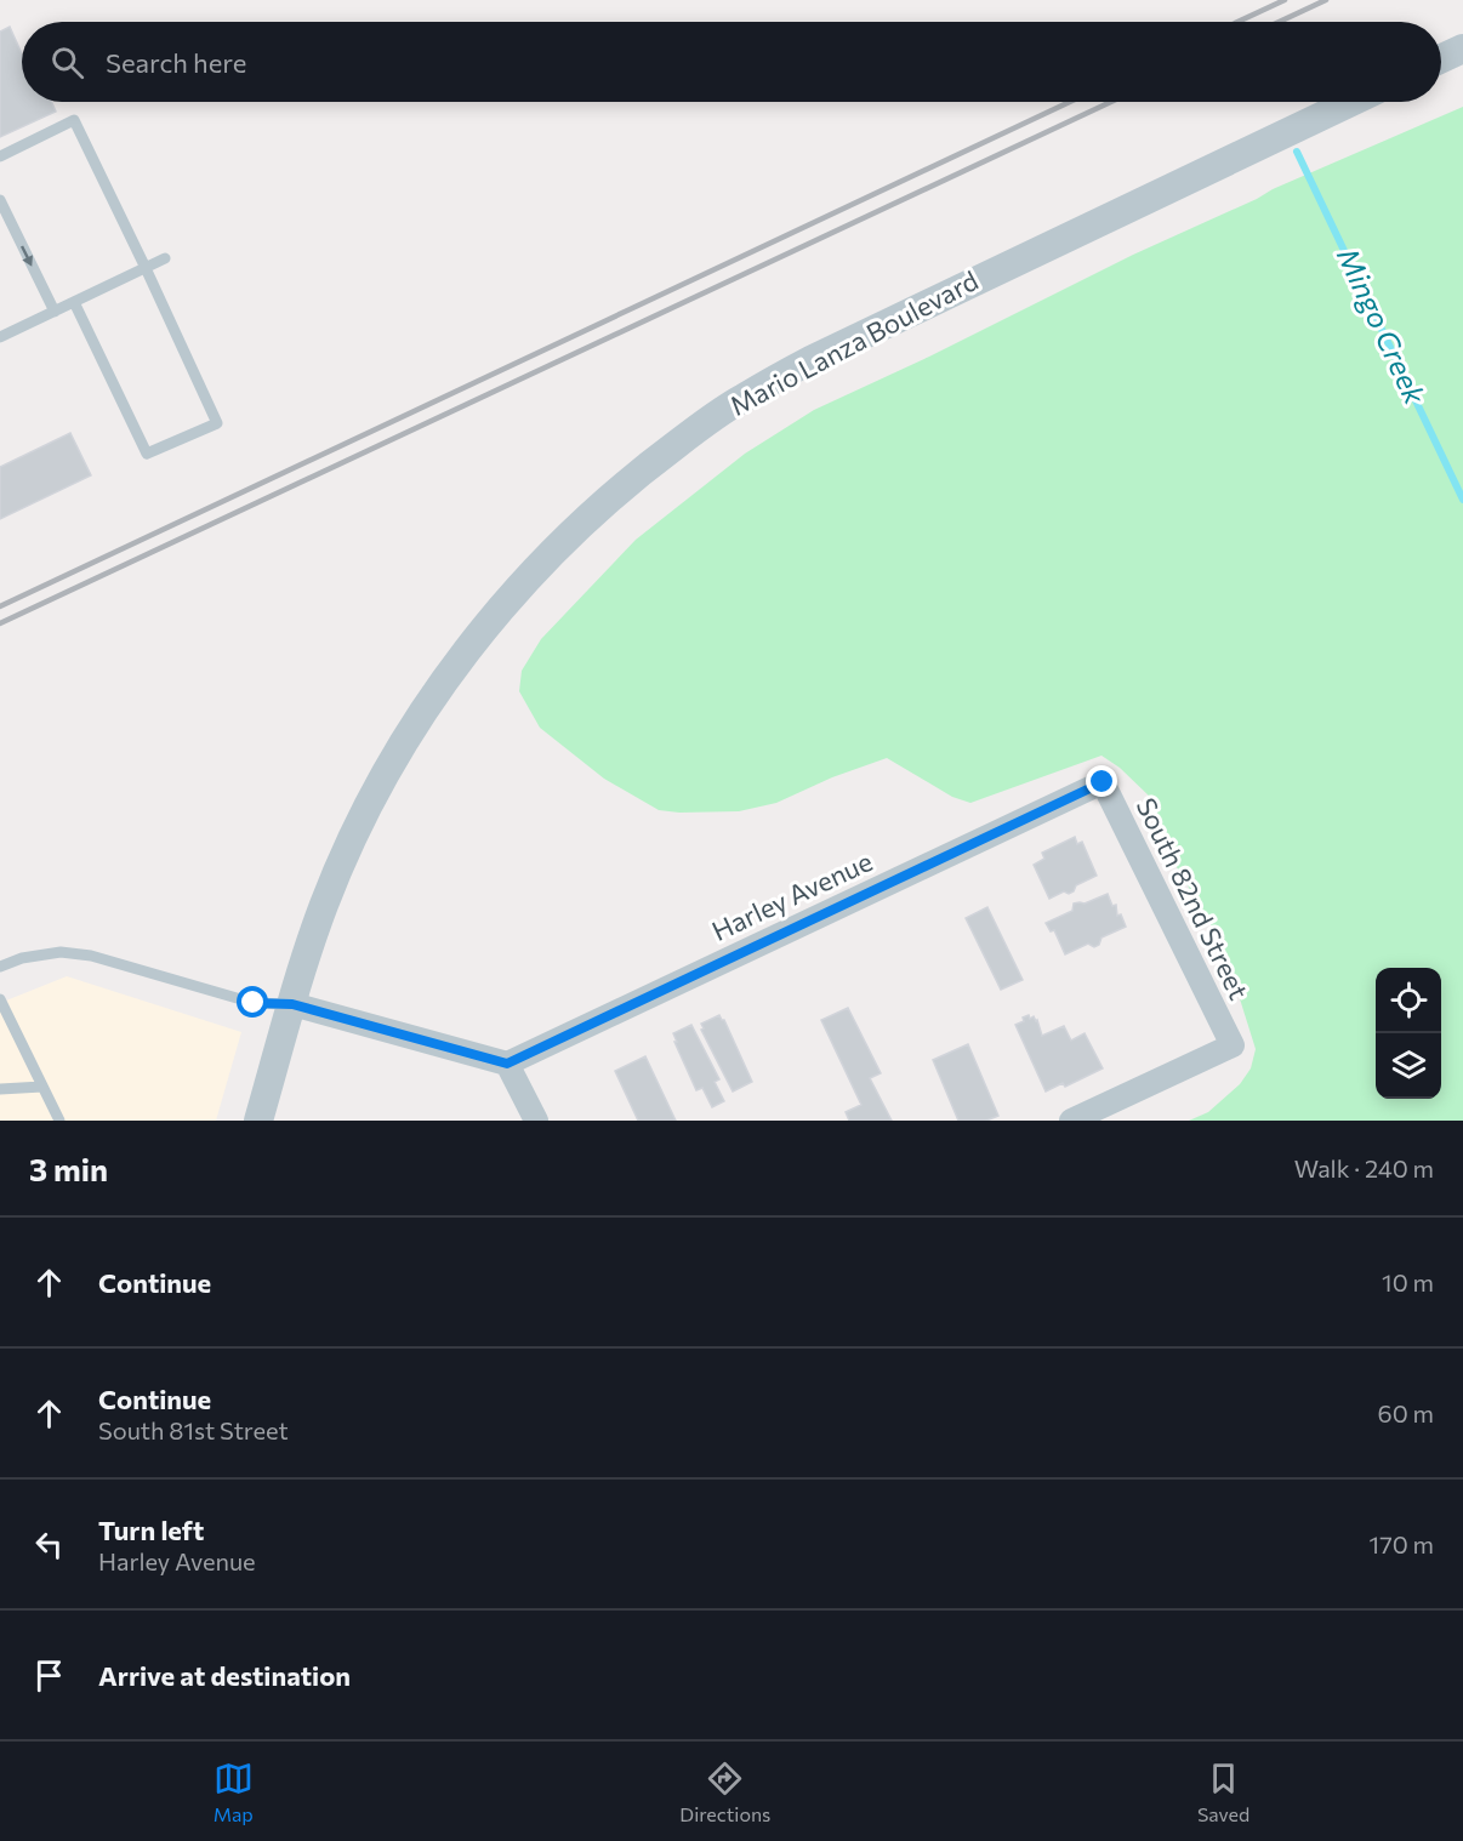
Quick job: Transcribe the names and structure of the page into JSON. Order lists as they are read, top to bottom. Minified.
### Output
{"streets":{"street":["Mario Lanza Boulevard","Harley Avenue","South 82nd Street"]},"crossings":[["Harley Avenue","South 82nd Street"]],"water":["Mingo Creek"],"page":{"search":"Search here","heading":["3 min","Walk · 240 m"],"list":[["Continue","10 m"],["Continue","South 81st Street","60 m"],["Turn left","Harley Avenue","170 m"],"Arrive at destination"],"nav":["Map","Directions","Saved"]}}
